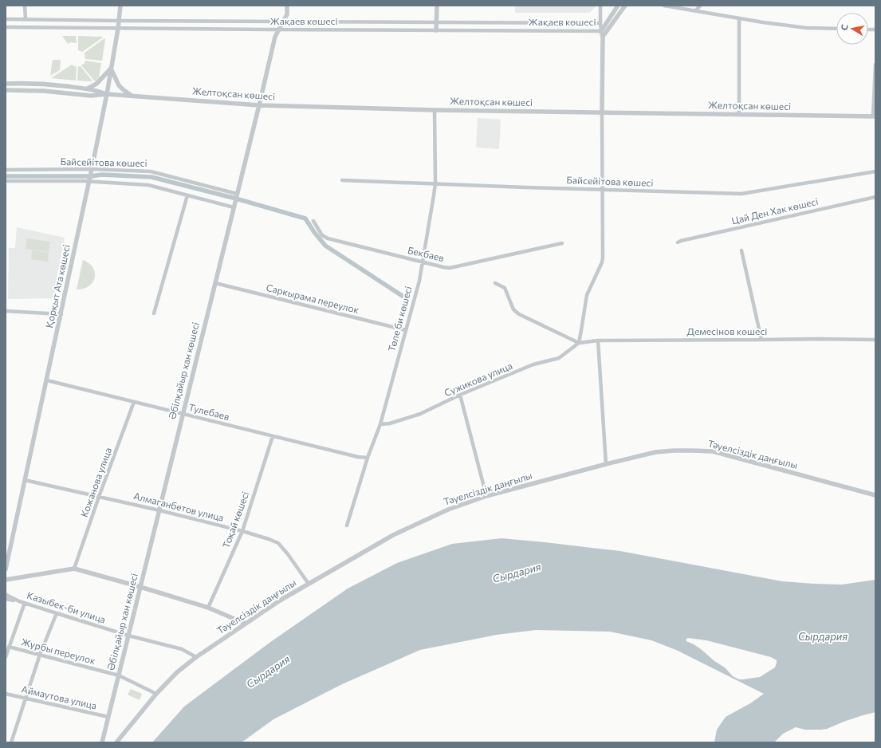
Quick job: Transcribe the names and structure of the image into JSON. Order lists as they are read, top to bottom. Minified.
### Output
{"streets":{"street":["Жақаев көшесі","Желтоқсан көшесі","Байсейітова көшесі","Цай Ден Хак көшесі","Бекбаев","Қорқыт Ата көшесі","Саркырама переулок","Төле би көшесі","Демесінов көшесі","Әбілқайыр хан көшесі","Сужикова улица","Тулебаев","Тәуелсіздік даңғылы","Кожанова улица","Алмаганбетов улица","Тоқай көшесі","Казыбек-би улица","Журбы переулок","Аймаутова улица"]},"crossings":[["Жақаев көшесі","Қорқыт Ата көшесі"],["Жақаев көшесі","Әбілқайыр хан көшесі"],["Желтоқсан көшесі","Қорқыт Ата көшесі"],["Желтоқсан көшесі","Төле би көшесі"],["Желтоқсан көшесі","Әбілқайыр хан көшесі"],["Байсейітова көшесі","Қорқыт Ата көшесі"],["Байсейітова көшесі","Төле би көшесі"],["Байсейітова көшесі","Әбілқайыр хан көшесі"],["Бекбаев","Төле би көшесі"],["Қорқыт Ата көшесі","Тулебаев"],["Қорқыт Ата көшесі","Алмаганбетов улица"],["Саркырама переулок","Төле би көшесі"],["Саркырама переулок","Әбілқайыр хан көшесі"],["Төле би көшесі","Сужикова улица"],["Төле би көшесі","Тулебаев"],["Демесінов көшесі","Сужикова улица"],["Әбілқайыр хан көшесі","Тулебаев"],["Әбілқайыр хан көшесі","Алмаганбетов улица"],["Әбілқайыр хан көшесі","Казыбек-би улица"],["Әбілқайыр хан көшесі","Журбы переулок"],["Әбілқайыр хан көшесі","Аймаутова улица"],["Тулебаев","Кожанова улица"],["Тулебаев","Тоқай көшесі"],["Тәуелсіздік даңғылы","Алмаганбетов улица"],["Тәуелсіздік даңғылы","Казыбек-би улица"],["Тәуелсіздік даңғылы","Журбы переулок"],["Кожанова улица","Алмаганбетов улица"],["Алмаганбетов улица","Тоқай көшесі"]],"water":["Сырдария"],"north":"left"}
